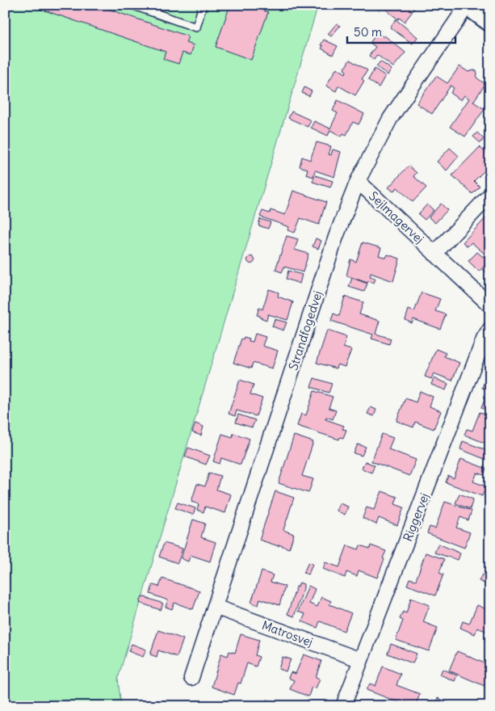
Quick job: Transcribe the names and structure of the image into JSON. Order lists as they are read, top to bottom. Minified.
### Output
{"streets":{"street":["Sejlmagervej","Strandfogedvej","Riggervej","Matrosvej"]},"crossings":[["Sejlmagervej","Strandfogedvej"],["Strandfogedvej","Matrosvej"],["Riggervej","Matrosvej"]],"scale_bar":"50 m"}
